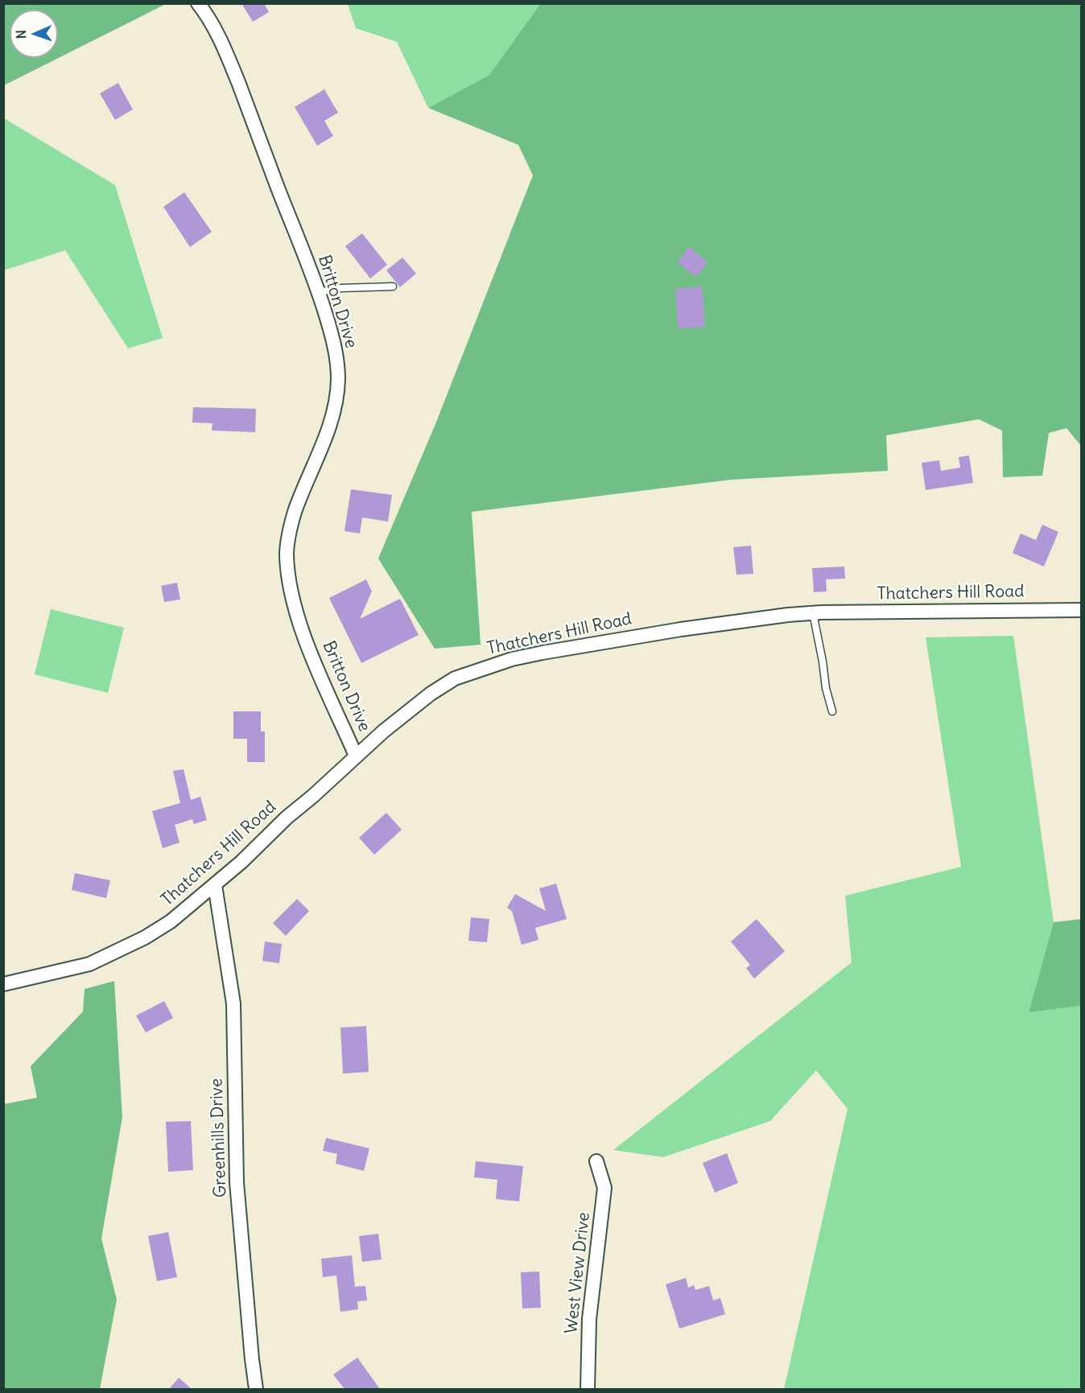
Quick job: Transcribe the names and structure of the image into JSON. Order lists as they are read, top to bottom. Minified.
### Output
{"streets":{"street":["Britton Drive","Thatchers Hill Road","Greenhills Drive","West View Drive"]},"crossings":[["Britton Drive","Thatchers Hill Road"],["Thatchers Hill Road","Greenhills Drive"]],"north":"left"}
